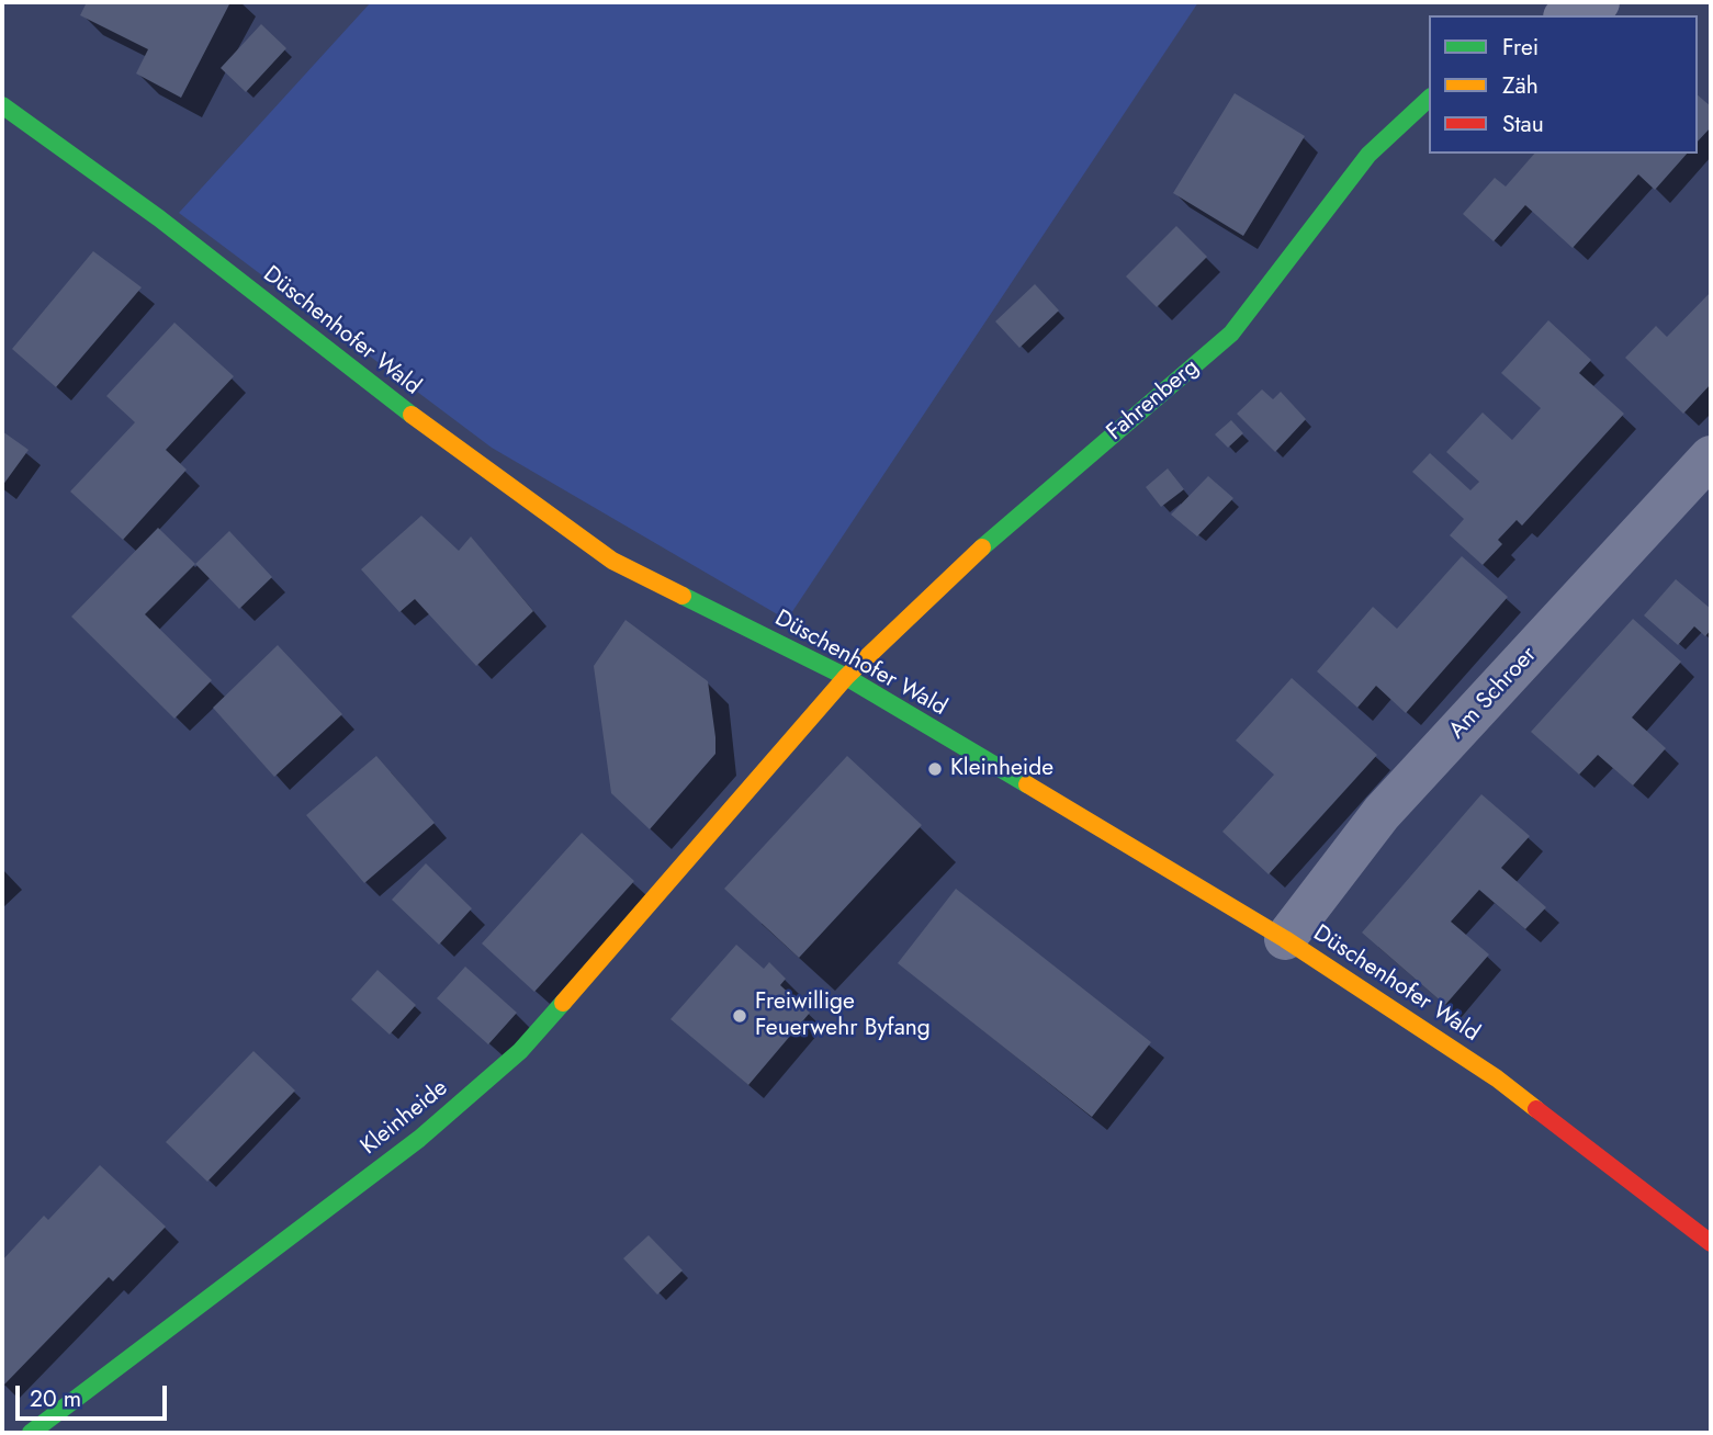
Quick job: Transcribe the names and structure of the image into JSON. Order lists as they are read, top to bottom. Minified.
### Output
{"streets":{"street":["Düschenhofer Wald","Fahrenberg","Am Schroer","Kleinheide"]},"crossings":[["Düschenhofer Wald","Fahrenberg"],["Düschenhofer Wald","Am Schroer"],["Düschenhofer Wald","Kleinheide"],["Fahrenberg","Kleinheide"]],"places":["Kleinheide","Freiwillige Feuerwehr Byfang"],"legend":["Frei","Zäh","Stau"],"scale_bar":"20 m"}
